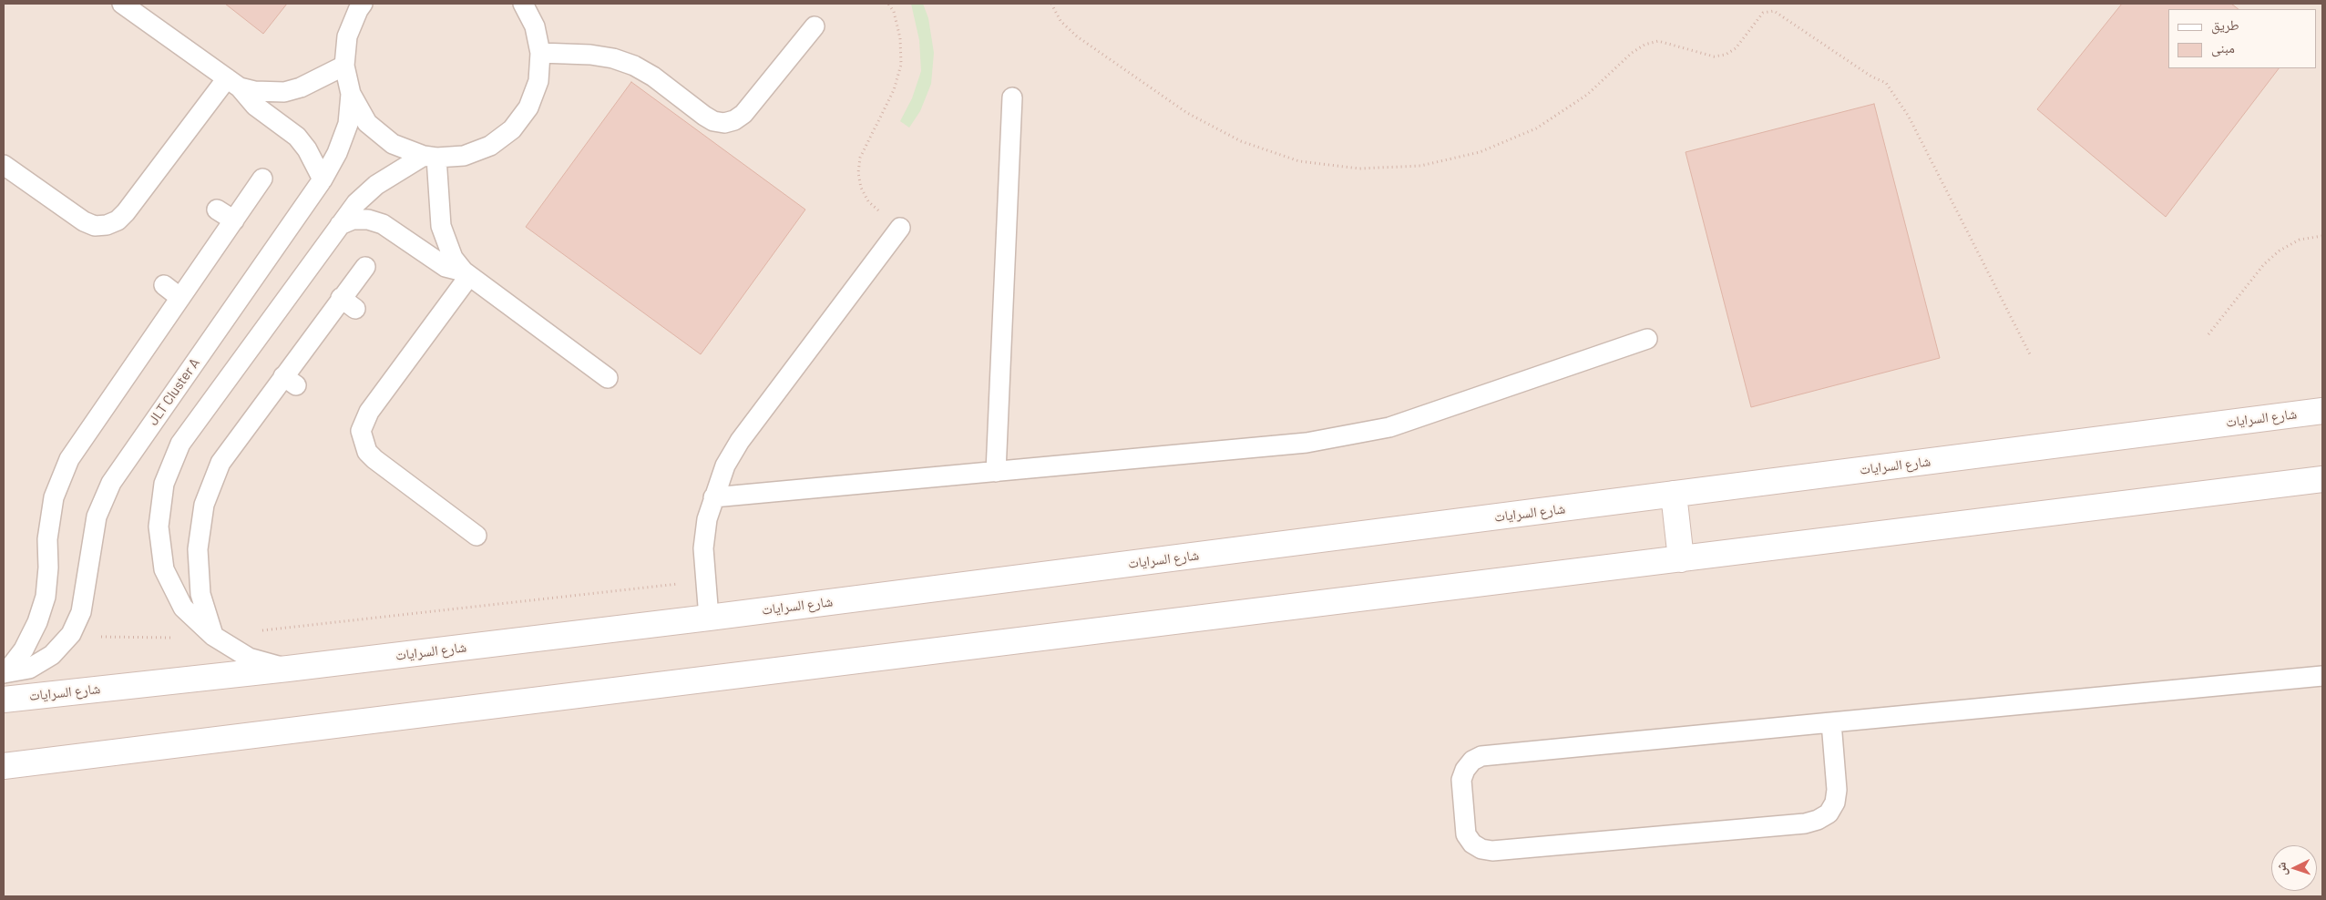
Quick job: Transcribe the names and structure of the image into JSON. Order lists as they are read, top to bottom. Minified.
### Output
{"streets":{"main road":["شارع السرايات"],"lane":["JLT Cluster A"]},"crossings":[["JLT Cluster A","شارع السرايات"]],"legend":["طريق","مبنى"],"north":"left"}
